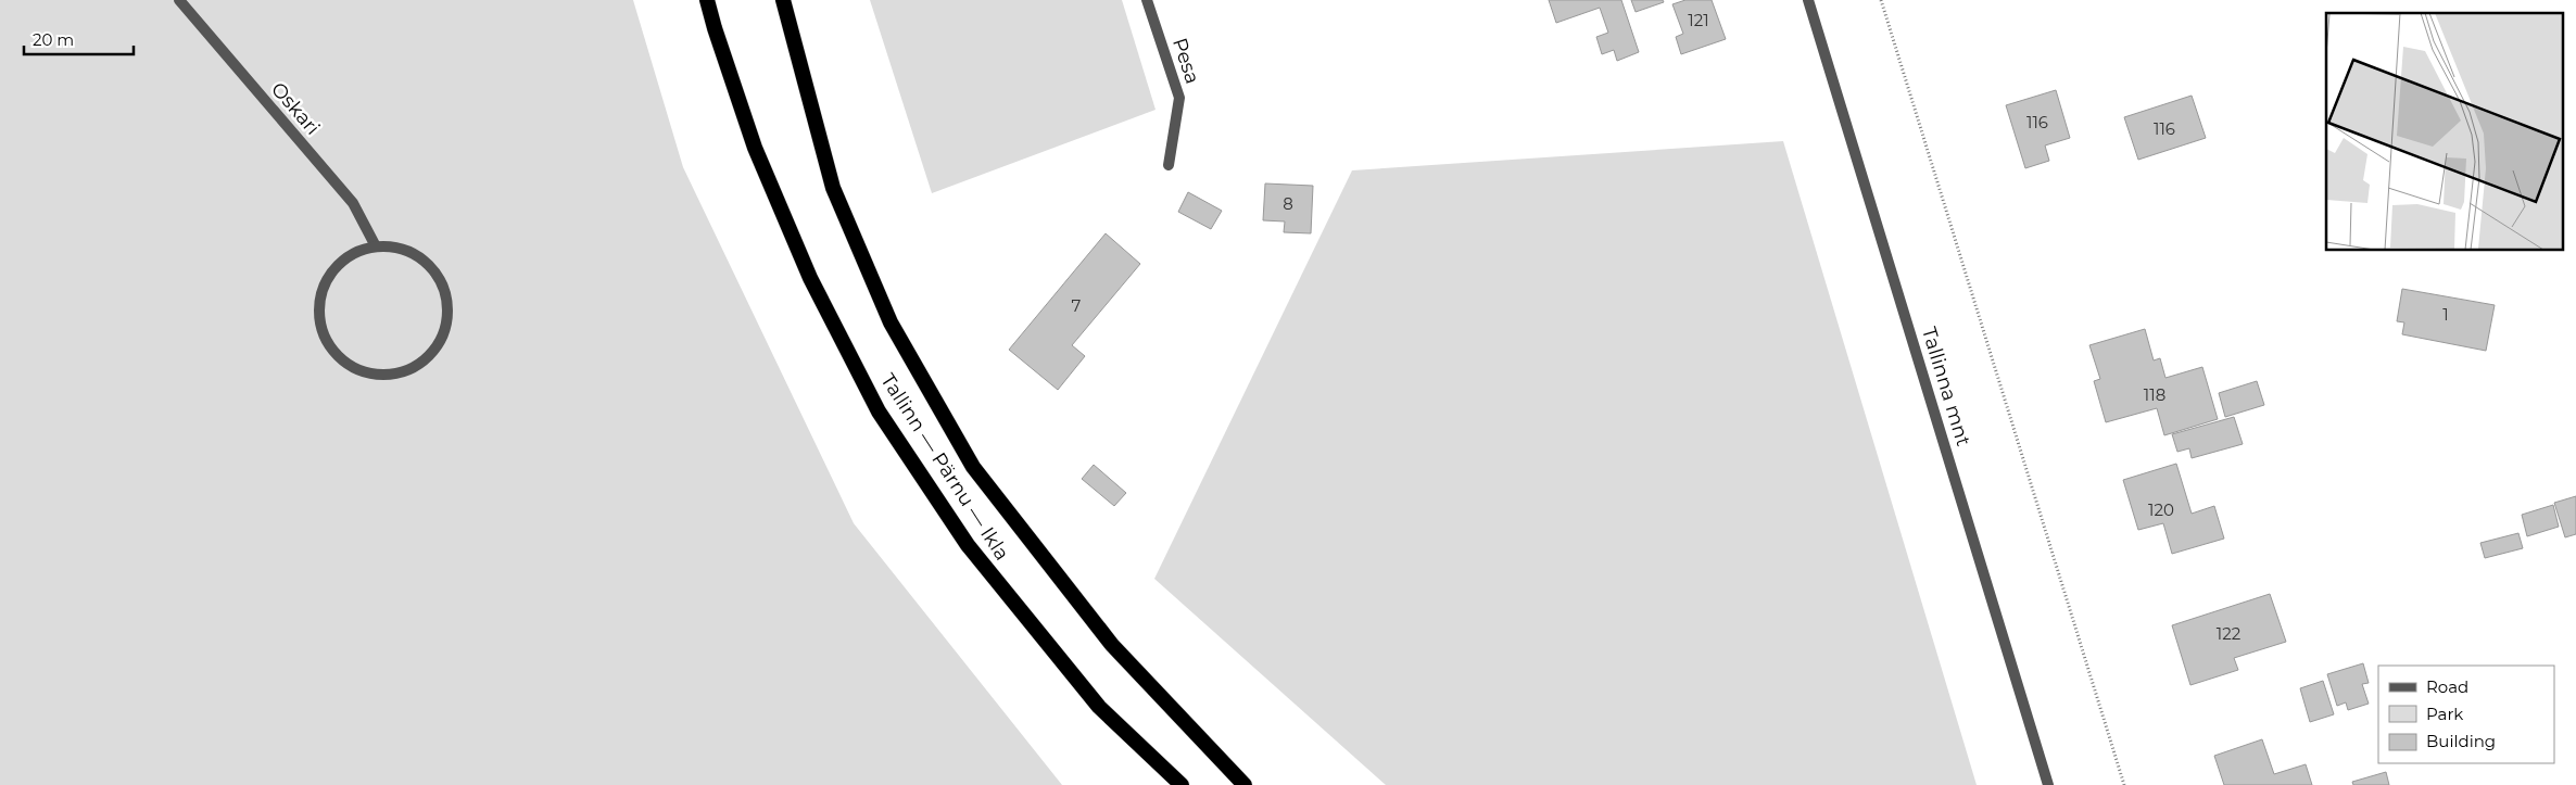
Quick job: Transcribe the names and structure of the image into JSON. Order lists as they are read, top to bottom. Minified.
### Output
{"streets":{"highway":["Tallinn — Pärnu — Ikla"],"street":["Pesa","Oskari","Tallinna mnt"]},"house_numbers":["121","116","116","8","7","1","118","120","122"],"legend":["Road","Park","Building"],"scale_bar":"20 m"}
